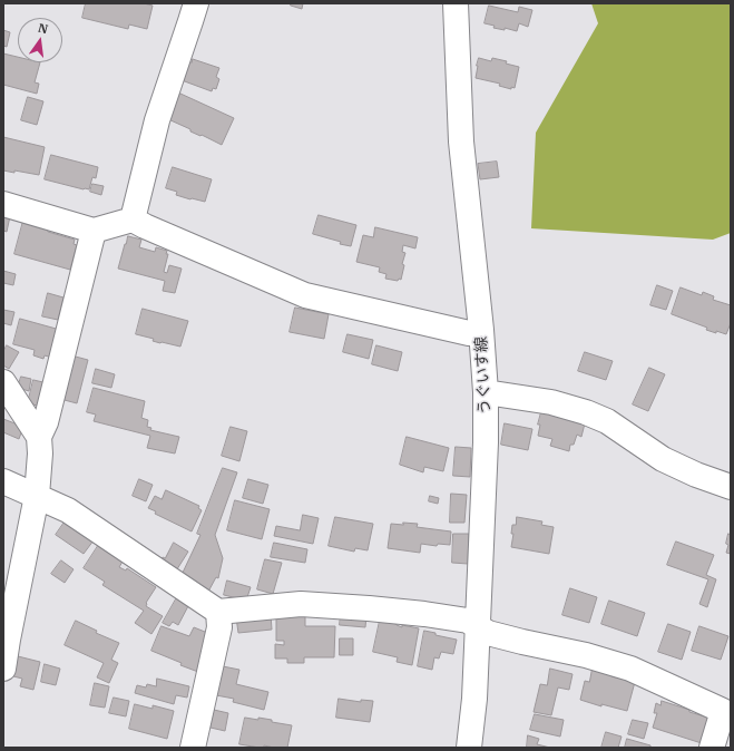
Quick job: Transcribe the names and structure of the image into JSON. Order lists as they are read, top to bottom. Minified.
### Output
{"streets":{"street":["うぐいす線"]},"north":"top"}
